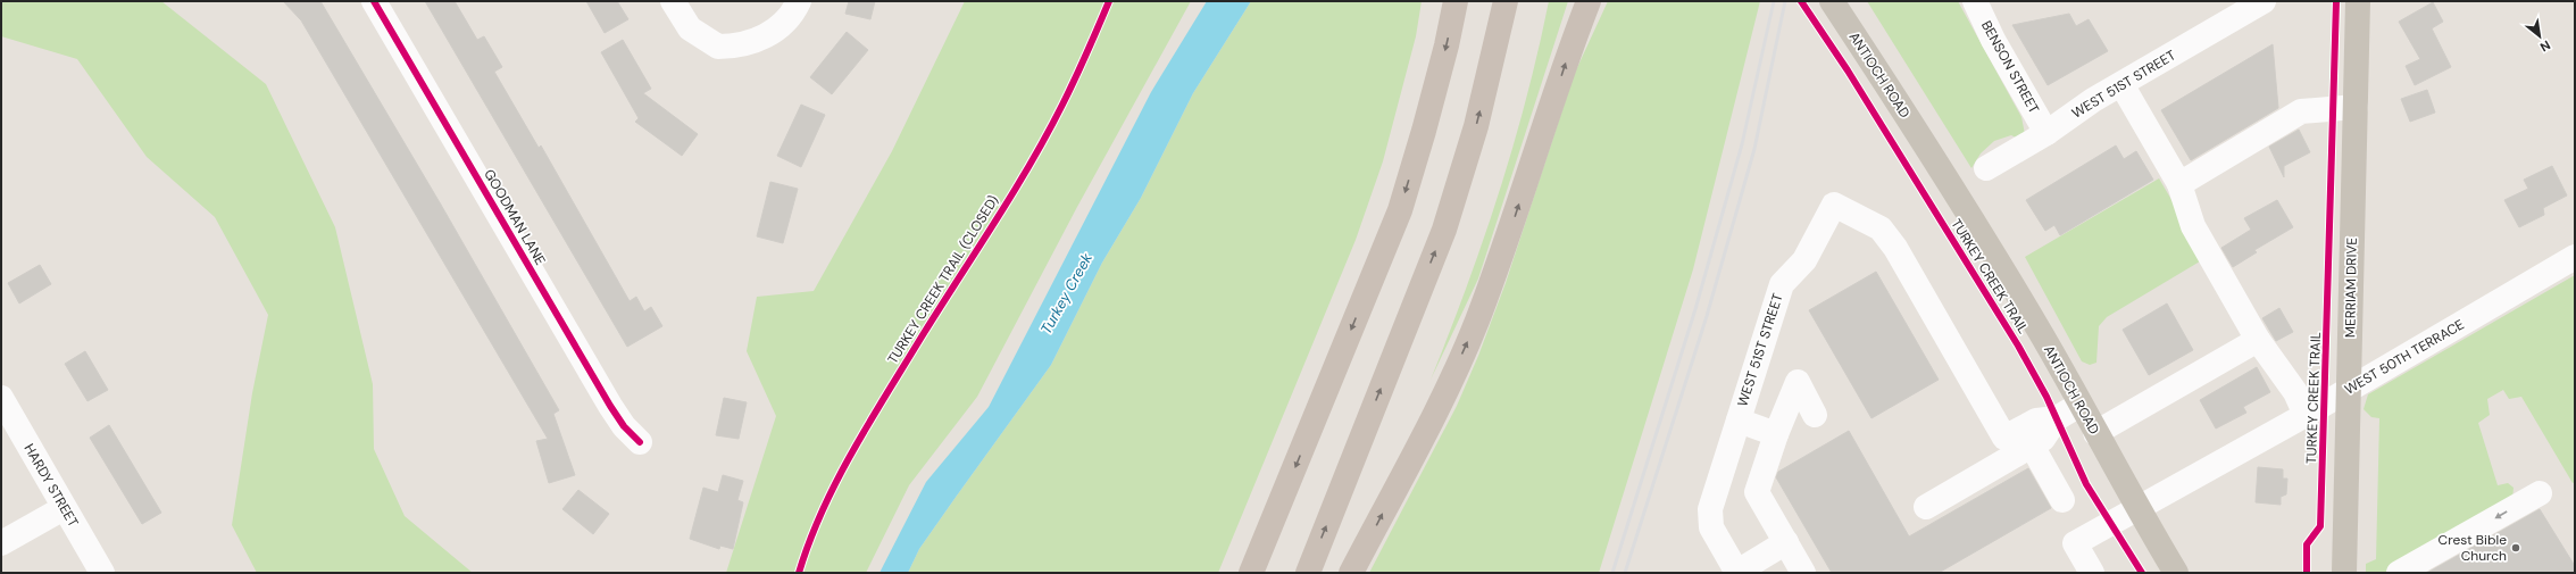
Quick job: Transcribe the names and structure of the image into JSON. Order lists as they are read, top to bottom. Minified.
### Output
{"streets":{"main road":["ANTIOCH ROAD","MERRIAM DRIVE"],"street":["BENSON STREET","WEST 51ST STREET","GOODMAN LANE","WEST 50TH TERRACE","HARDY STREET"],"cycle path":["TURKEY CREEK TRAIL","TURKEY CREEK TRAIL (CLOSED)"]},"crossings":[["BENSON STREET","WEST 51ST STREET"],["ANTIOCH ROAD","WEST 50TH TERRACE"],["MERRIAM DRIVE","WEST 50TH TERRACE"]],"water":["Turkey Creek"],"places":["Crest Bible Church"],"north":"bottom right"}
